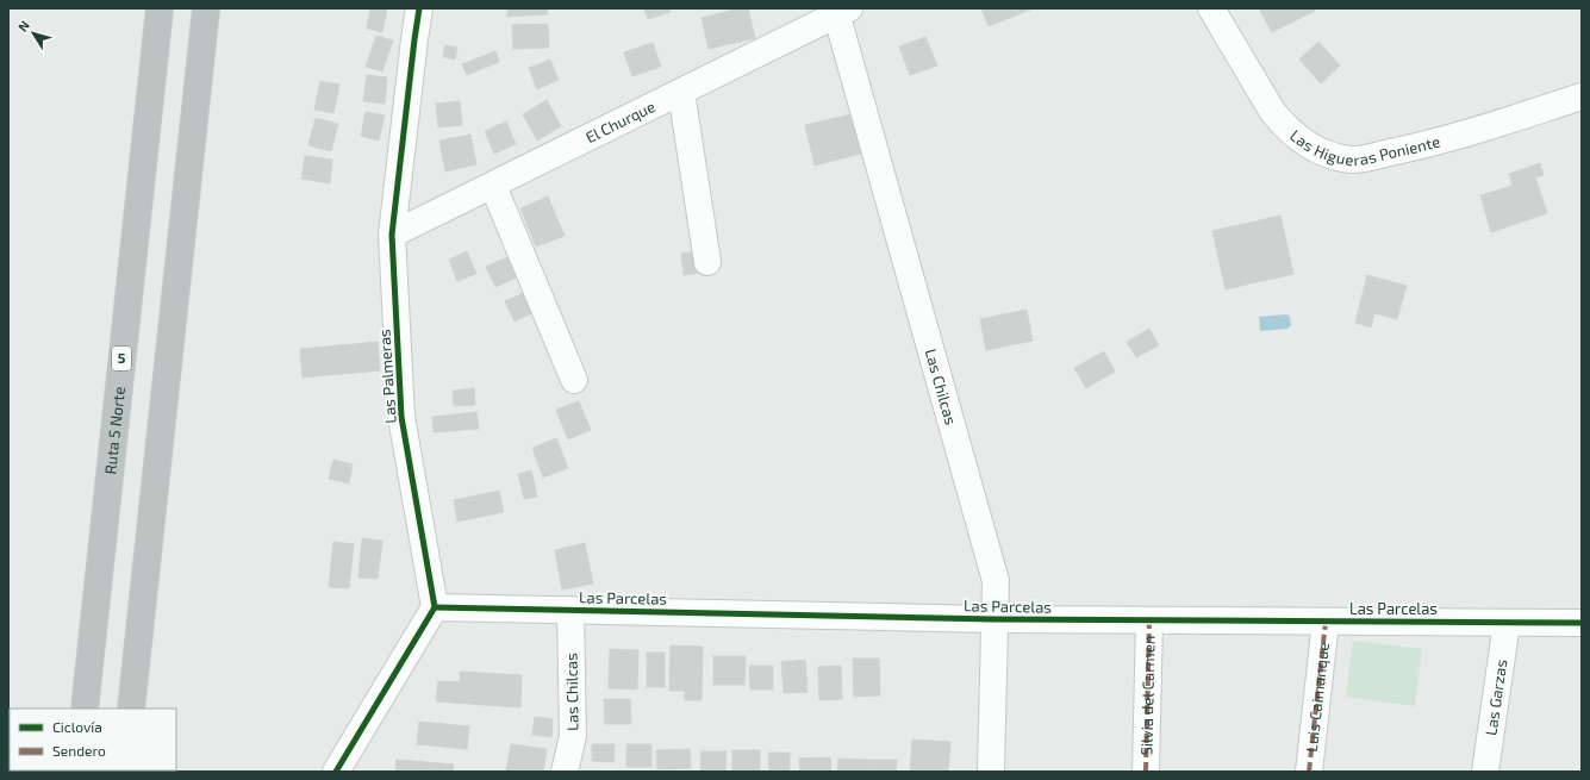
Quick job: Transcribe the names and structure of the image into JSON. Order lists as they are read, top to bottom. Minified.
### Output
{"streets":{"highway":["5","Ruta 5 Norte"],"street":["El Churque","Las Higueras Poniente","Las Palmeras","Las Chilcas","Las Parcelas","Silvia del Carmen","Luis Caimanque","Las Garzas"]},"crossings":[["El Churque","Las Palmeras"],["El Churque","Las Chilcas"],["Las Palmeras","Las Parcelas"],["Las Chilcas","Las Parcelas"],["Las Parcelas","Silvia del Carmen"],["Las Parcelas","Luis Caimanque"],["Las Parcelas","Las Garzas"]],"legend":["Ciclovía","Sendero"],"north":"top left"}
